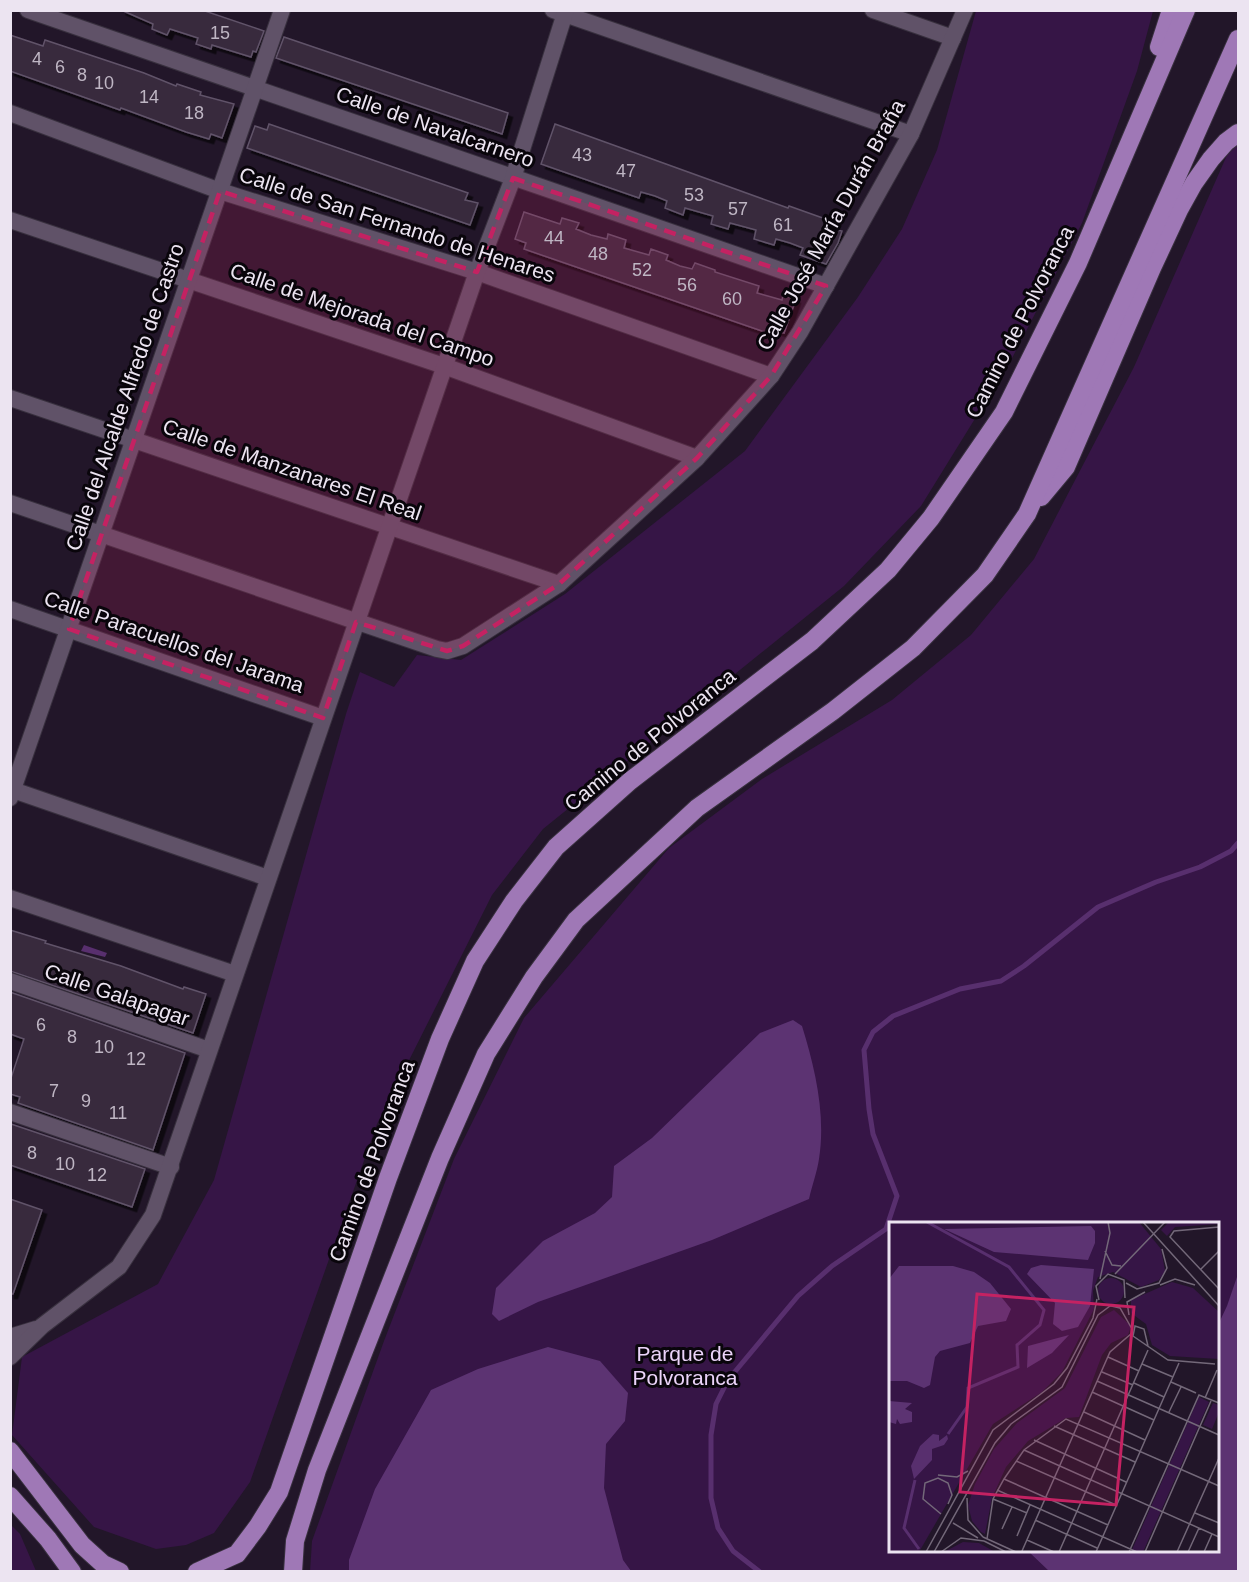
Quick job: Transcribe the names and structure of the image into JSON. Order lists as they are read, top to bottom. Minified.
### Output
{"streets":{"highway":["Camino de Polvoranca"],"street":["Calle de Navalcarnero","Calle de San Fernando de Henares","Calle José María Durán Braña","Calle de Mejorada del Campo","Calle del Alcalde Alfredo de Castro","Calle de Manzanares El Real","Calle Paracuellos del Jarama","Calle Galapagar"]},"crossings":[["Calle de Navalcarnero","Calle José María Durán Braña"],["Calle de Navalcarnero","Calle del Alcalde Alfredo de Castro"],["Calle de San Fernando de Henares","Calle José María Durán Braña"],["Calle de San Fernando de Henares","Calle del Alcalde Alfredo de Castro"],["Calle José María Durán Braña","Calle de Mejorada del Campo"],["Calle José María Durán Braña","Calle del Alcalde Alfredo de Castro"],["Calle José María Durán Braña","Calle de Manzanares El Real"],["Calle de Mejorada del Campo","Calle del Alcalde Alfredo de Castro"],["Calle del Alcalde Alfredo de Castro","Calle de Manzanares El Real"],["Calle del Alcalde Alfredo de Castro","Calle Paracuellos del Jarama"]],"parks":["Parque de Polvoranca"],"house_numbers":["15","4","6","8","10","14","18","43","47","53","57","61","44","48","52","56","60","6","8","10","12","7","9","11","8","10","12"]}
